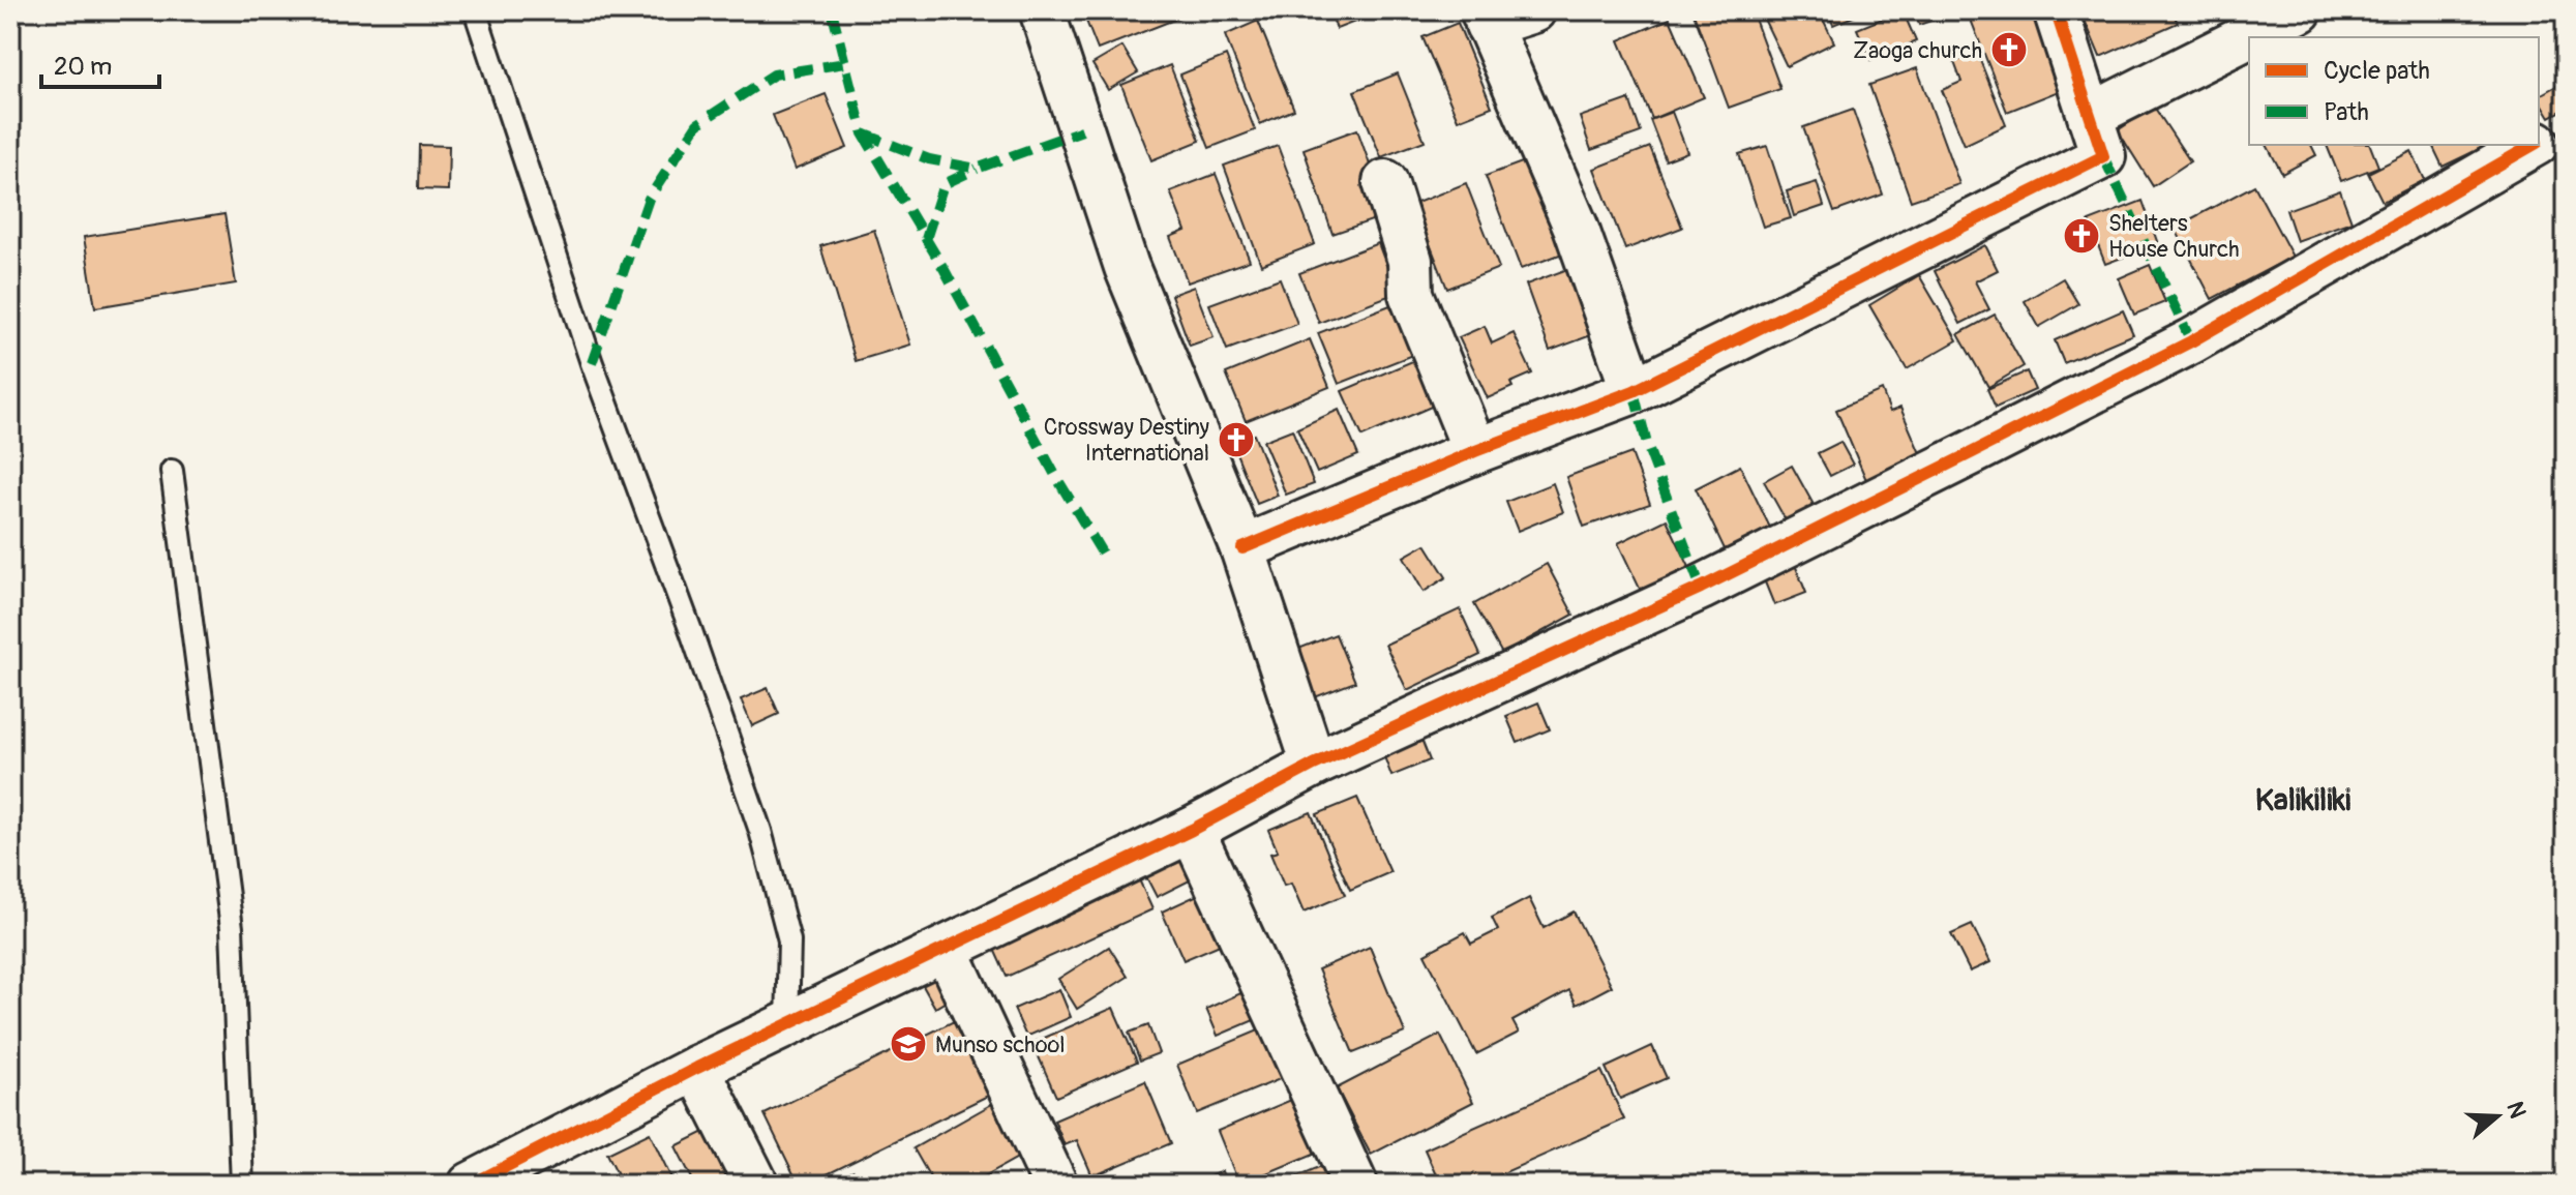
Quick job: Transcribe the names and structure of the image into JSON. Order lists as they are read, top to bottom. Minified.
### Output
{"districts":["Kalikiliki"],"places":{"church":["Zaoga church","Shelters House Church","Crossway Destiny International"],"school or university":["Munso school"]},"legend":["Cycle path","Path"],"scale_bar":"20 m","north":"right"}
